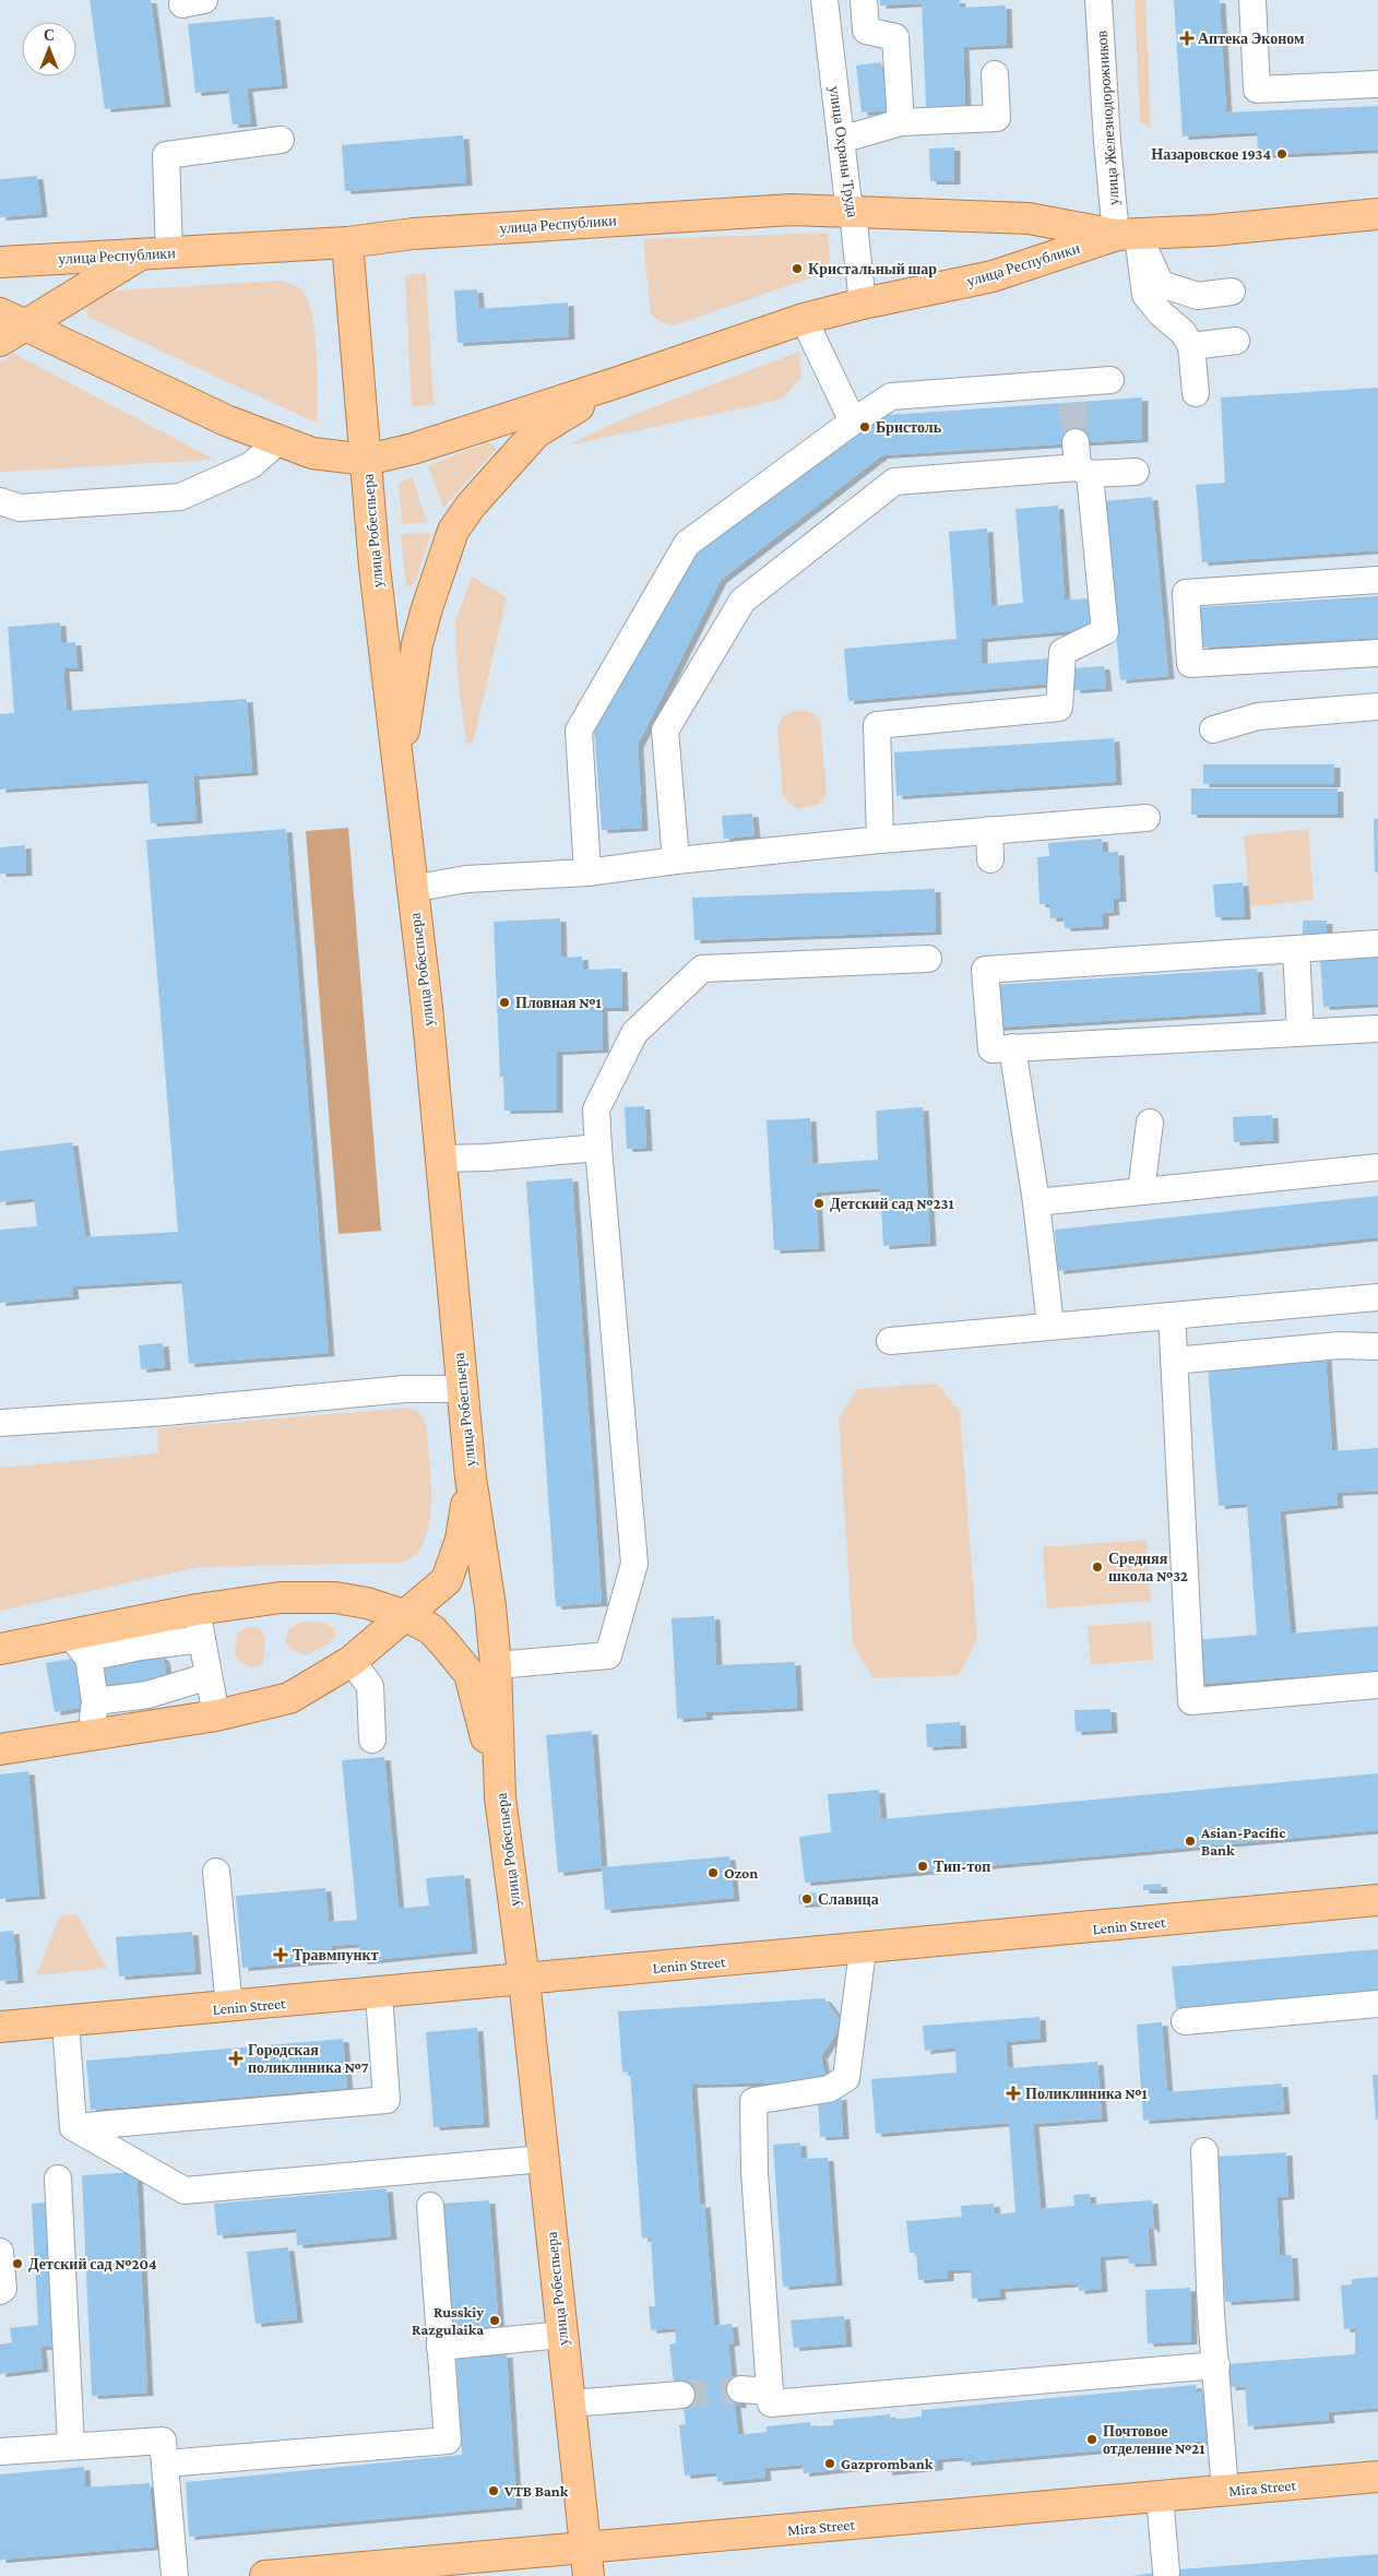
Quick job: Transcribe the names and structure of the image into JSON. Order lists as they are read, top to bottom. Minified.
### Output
{"streets":{"main road":["улица Республики","улица Робеспьера","Lenin Street","Mira Street"],"street":["улица Железнодорожников","улица Охраны Труда"]},"crossings":[["улица Железнодорожников","улица Республики"],["улица Охраны Труда","улица Республики"],["улица Республики","улица Робеспьера"],["улица Робеспьера","Lenin Street"],["улица Робеспьера","Mira Street"]],"places":{"health":["Аптека Эконом","Травмпункт","Городская поликлиника №7","Поликлиника №1"],"other":["Назаровское 1934","Кристальный шар","Бристоль","Пловная №1","Детский сад №231","Средняя школа №32","Asian-Pacific Bank","Тип-топ","Ozon","Славица","Детский сад №204","Russkiy Razgulaika","Почтовое отделение №21","Gazprombank","VTB Bank"]},"north":"top"}
